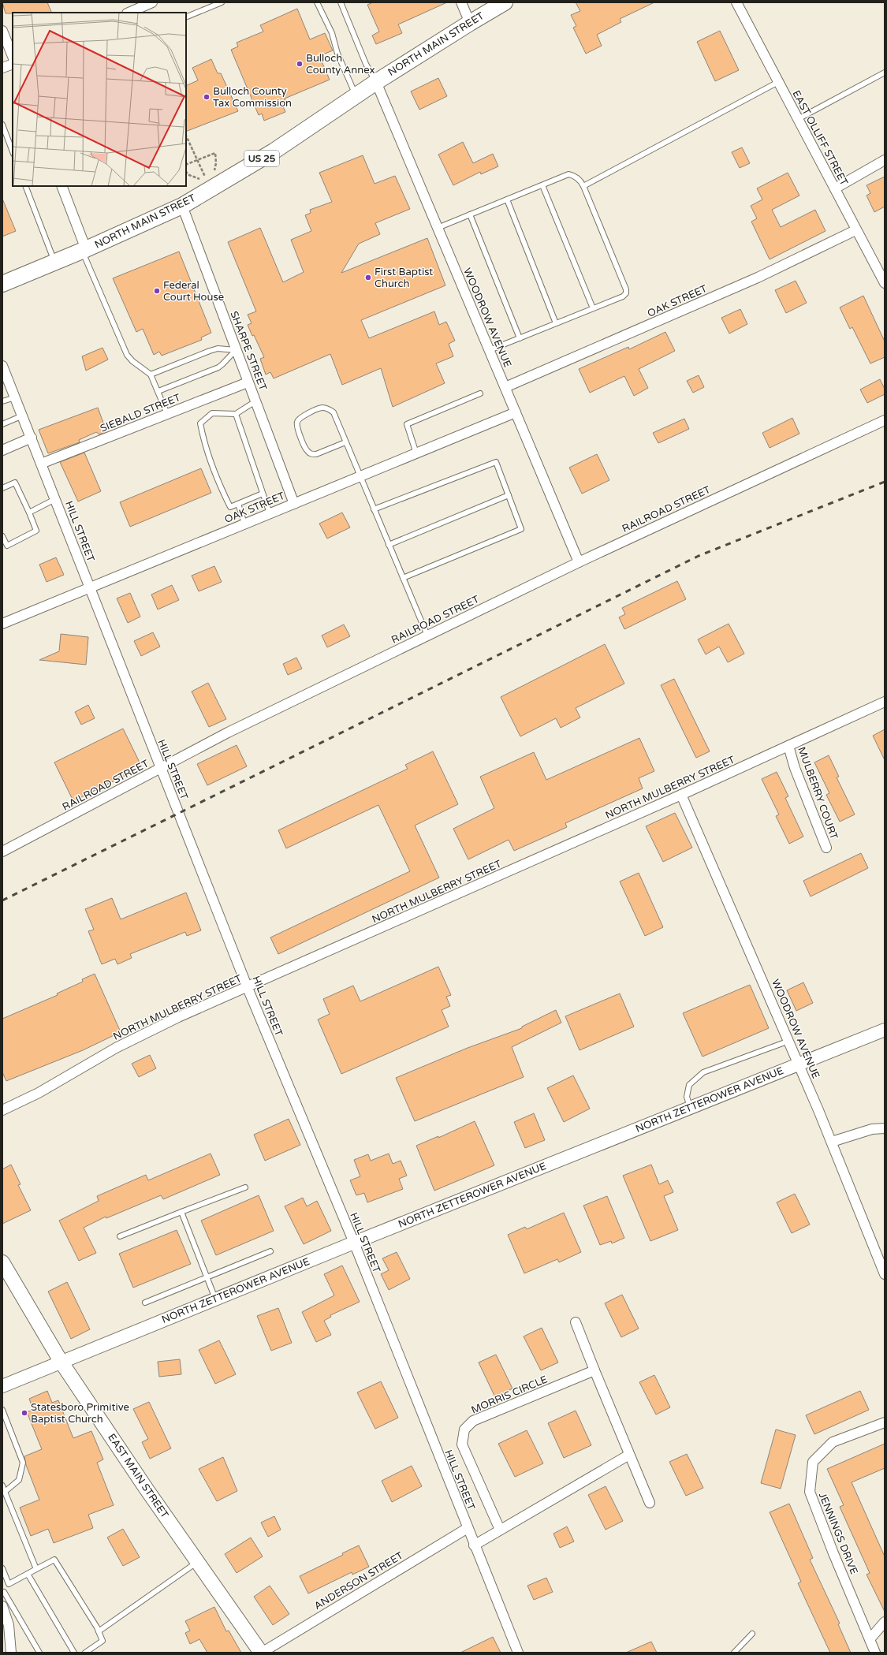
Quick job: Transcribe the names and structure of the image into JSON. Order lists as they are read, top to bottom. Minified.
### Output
{"streets":{"main road":["NORTH MAIN STREET","US 25","EAST MAIN STREET"],"street":["EAST OLLIFF STREET","OAK STREET","WOODROW AVENUE","SHARPE STREET","SIEBALD STREET","RAILROAD STREET","HILL STREET","NORTH MULBERRY STREET","MULBERRY COURT","NORTH ZETTEROWER AVENUE","MORRIS CIRCLE","JENNINGS DRIVE","ANDERSON STREET"]},"crossings":[["NORTH MAIN STREET","WOODROW AVENUE"],["NORTH MAIN STREET","SHARPE STREET"],["EAST OLLIFF STREET","OAK STREET"],["OAK STREET","WOODROW AVENUE"],["OAK STREET","SHARPE STREET"],["OAK STREET","HILL STREET"],["WOODROW AVENUE","RAILROAD STREET"],["WOODROW AVENUE","NORTH MULBERRY STREET"],["WOODROW AVENUE","NORTH ZETTEROWER AVENUE"],["SHARPE STREET","SIEBALD STREET"],["SIEBALD STREET","HILL STREET"],["RAILROAD STREET","HILL STREET"],["HILL STREET","NORTH MULBERRY STREET"],["HILL STREET","NORTH ZETTEROWER AVENUE"],["HILL STREET","ANDERSON STREET"],["NORTH MULBERRY STREET","MULBERRY COURT"],["NORTH ZETTEROWER AVENUE","EAST MAIN STREET"],["EAST MAIN STREET","ANDERSON STREET"]],"places":["Bulloch County Annex","Bulloch County Tax Commission","First Baptist Church","Federal Court House","Statesboro Primitive Baptist Church"]}
